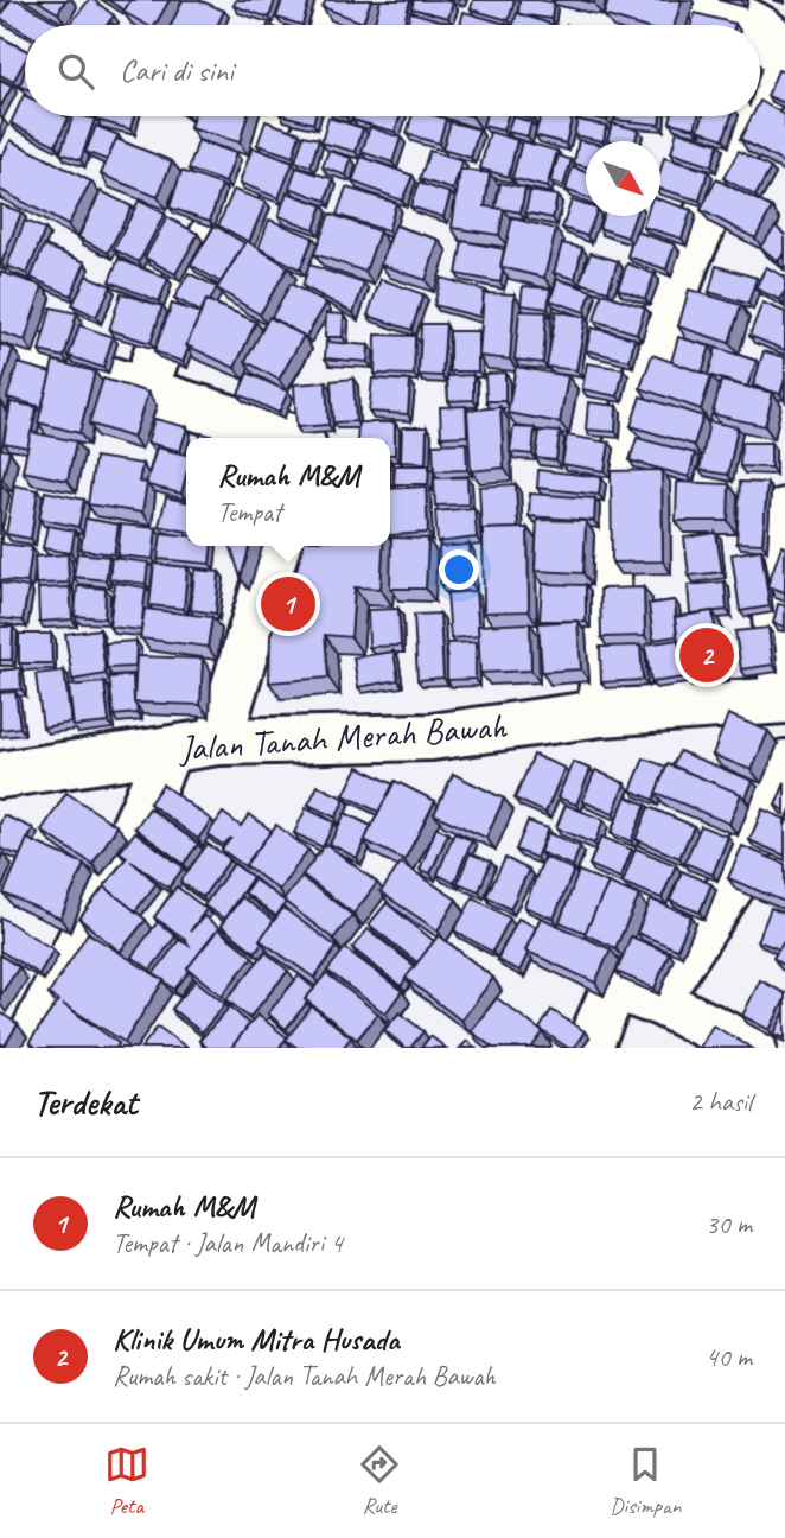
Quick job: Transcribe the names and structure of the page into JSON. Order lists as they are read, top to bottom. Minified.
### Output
{"streets":{"street":["Jalan Tanah Merah Bawah"]},"north":"bottom right","page":{"search":"Cari di sini","popup":["Rumah M&M","Tempat"],"pins":["1","2"],"heading":["Terdekat","2 hasil"],"list":[{"mark":"1","name":"Rumah M&M","note":"Tempat · Jalan Mandiri 4","value":"30 m"},{"mark":"2","name":"Klinik Umum Mitra Husada","note":"Rumah sakit · Jalan Tanah Merah Bawah","value":"40 m"}],"nav":["Peta","Rute","Disimpan"]}}
